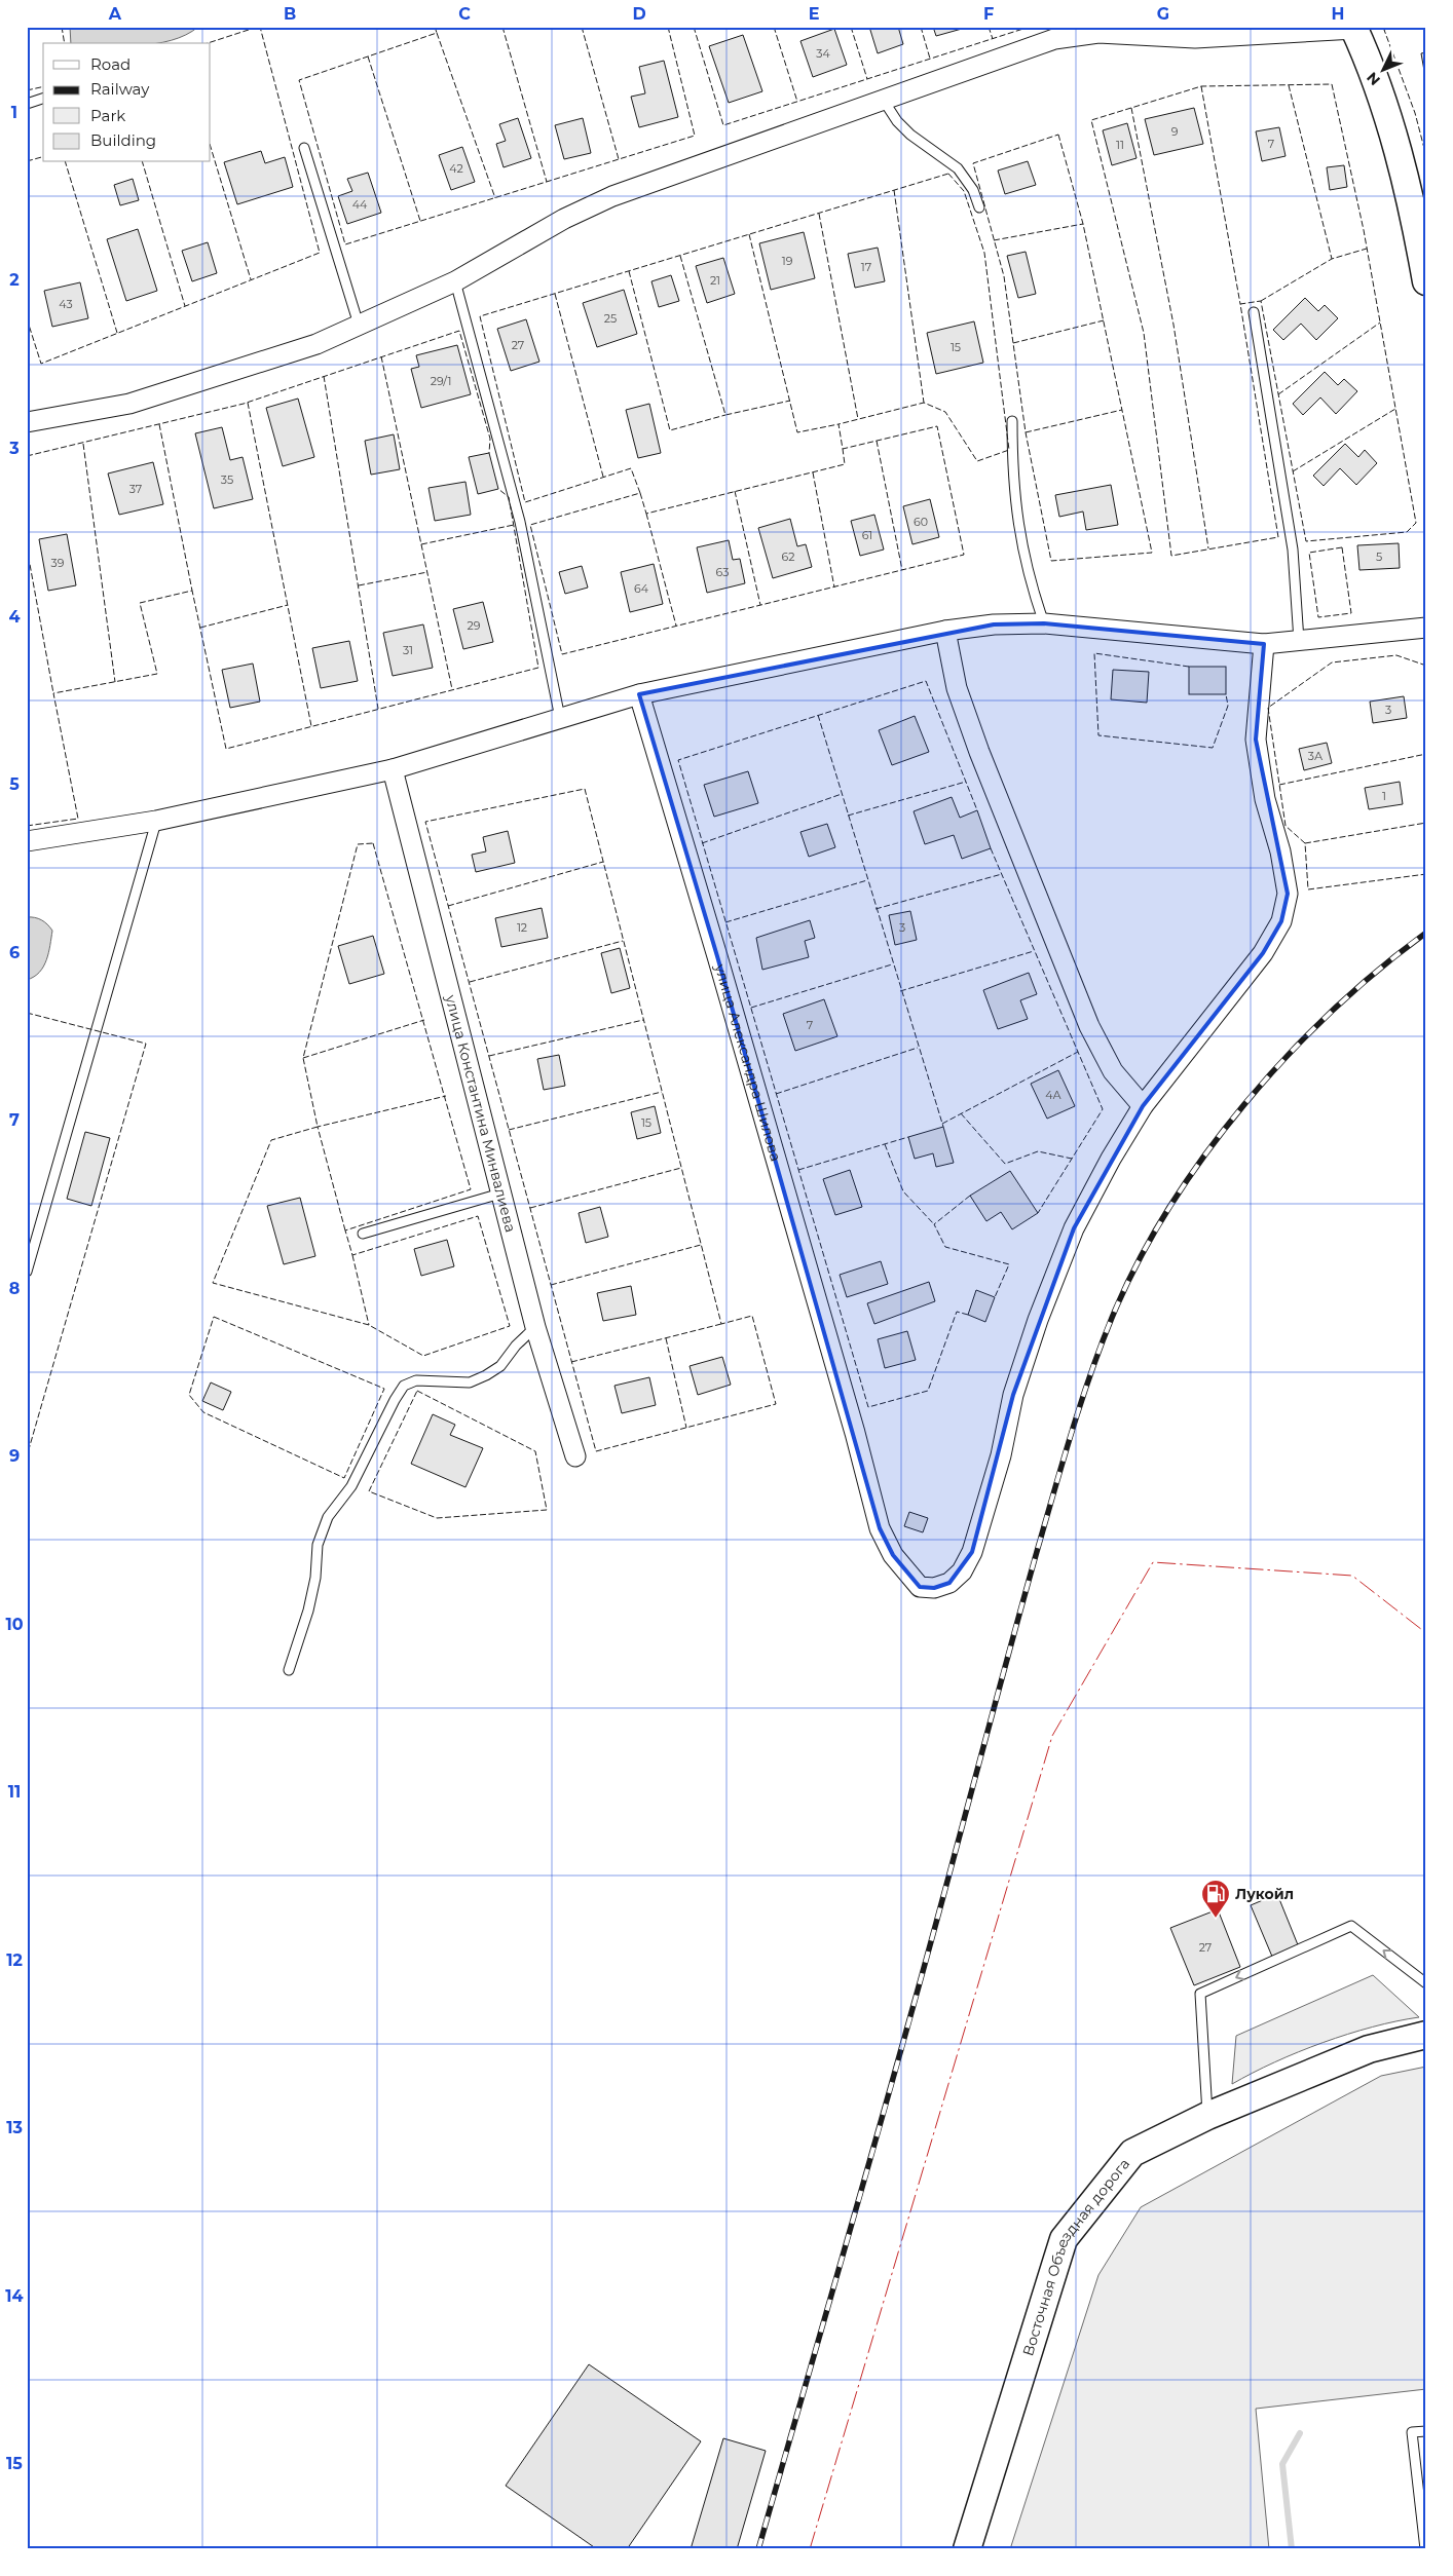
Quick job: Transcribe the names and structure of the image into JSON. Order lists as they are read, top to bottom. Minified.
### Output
{"streets":{"main road":["Восточная Объездная дорога"],"street":["улица Александра Шилова","улица Константина Минвалиева"]},"places":{"fuel station":["Лукойл"]},"house_numbers":["34","9","7","11","42","44","19","17","21","43","25","27","15","29/1","35","37","60","61","62","5","39","63","64","29","31","3","3А","1","12","3","7","4А","15","27"],"legend":["Road","Railway","Park","Building"],"north":"bottom left","grid":{"columns":["A","B","C","D","E","F","G","H"],"rows":["1","2","3","4","5","6","7","8","9","10","11","12","13","14","15"]}}
